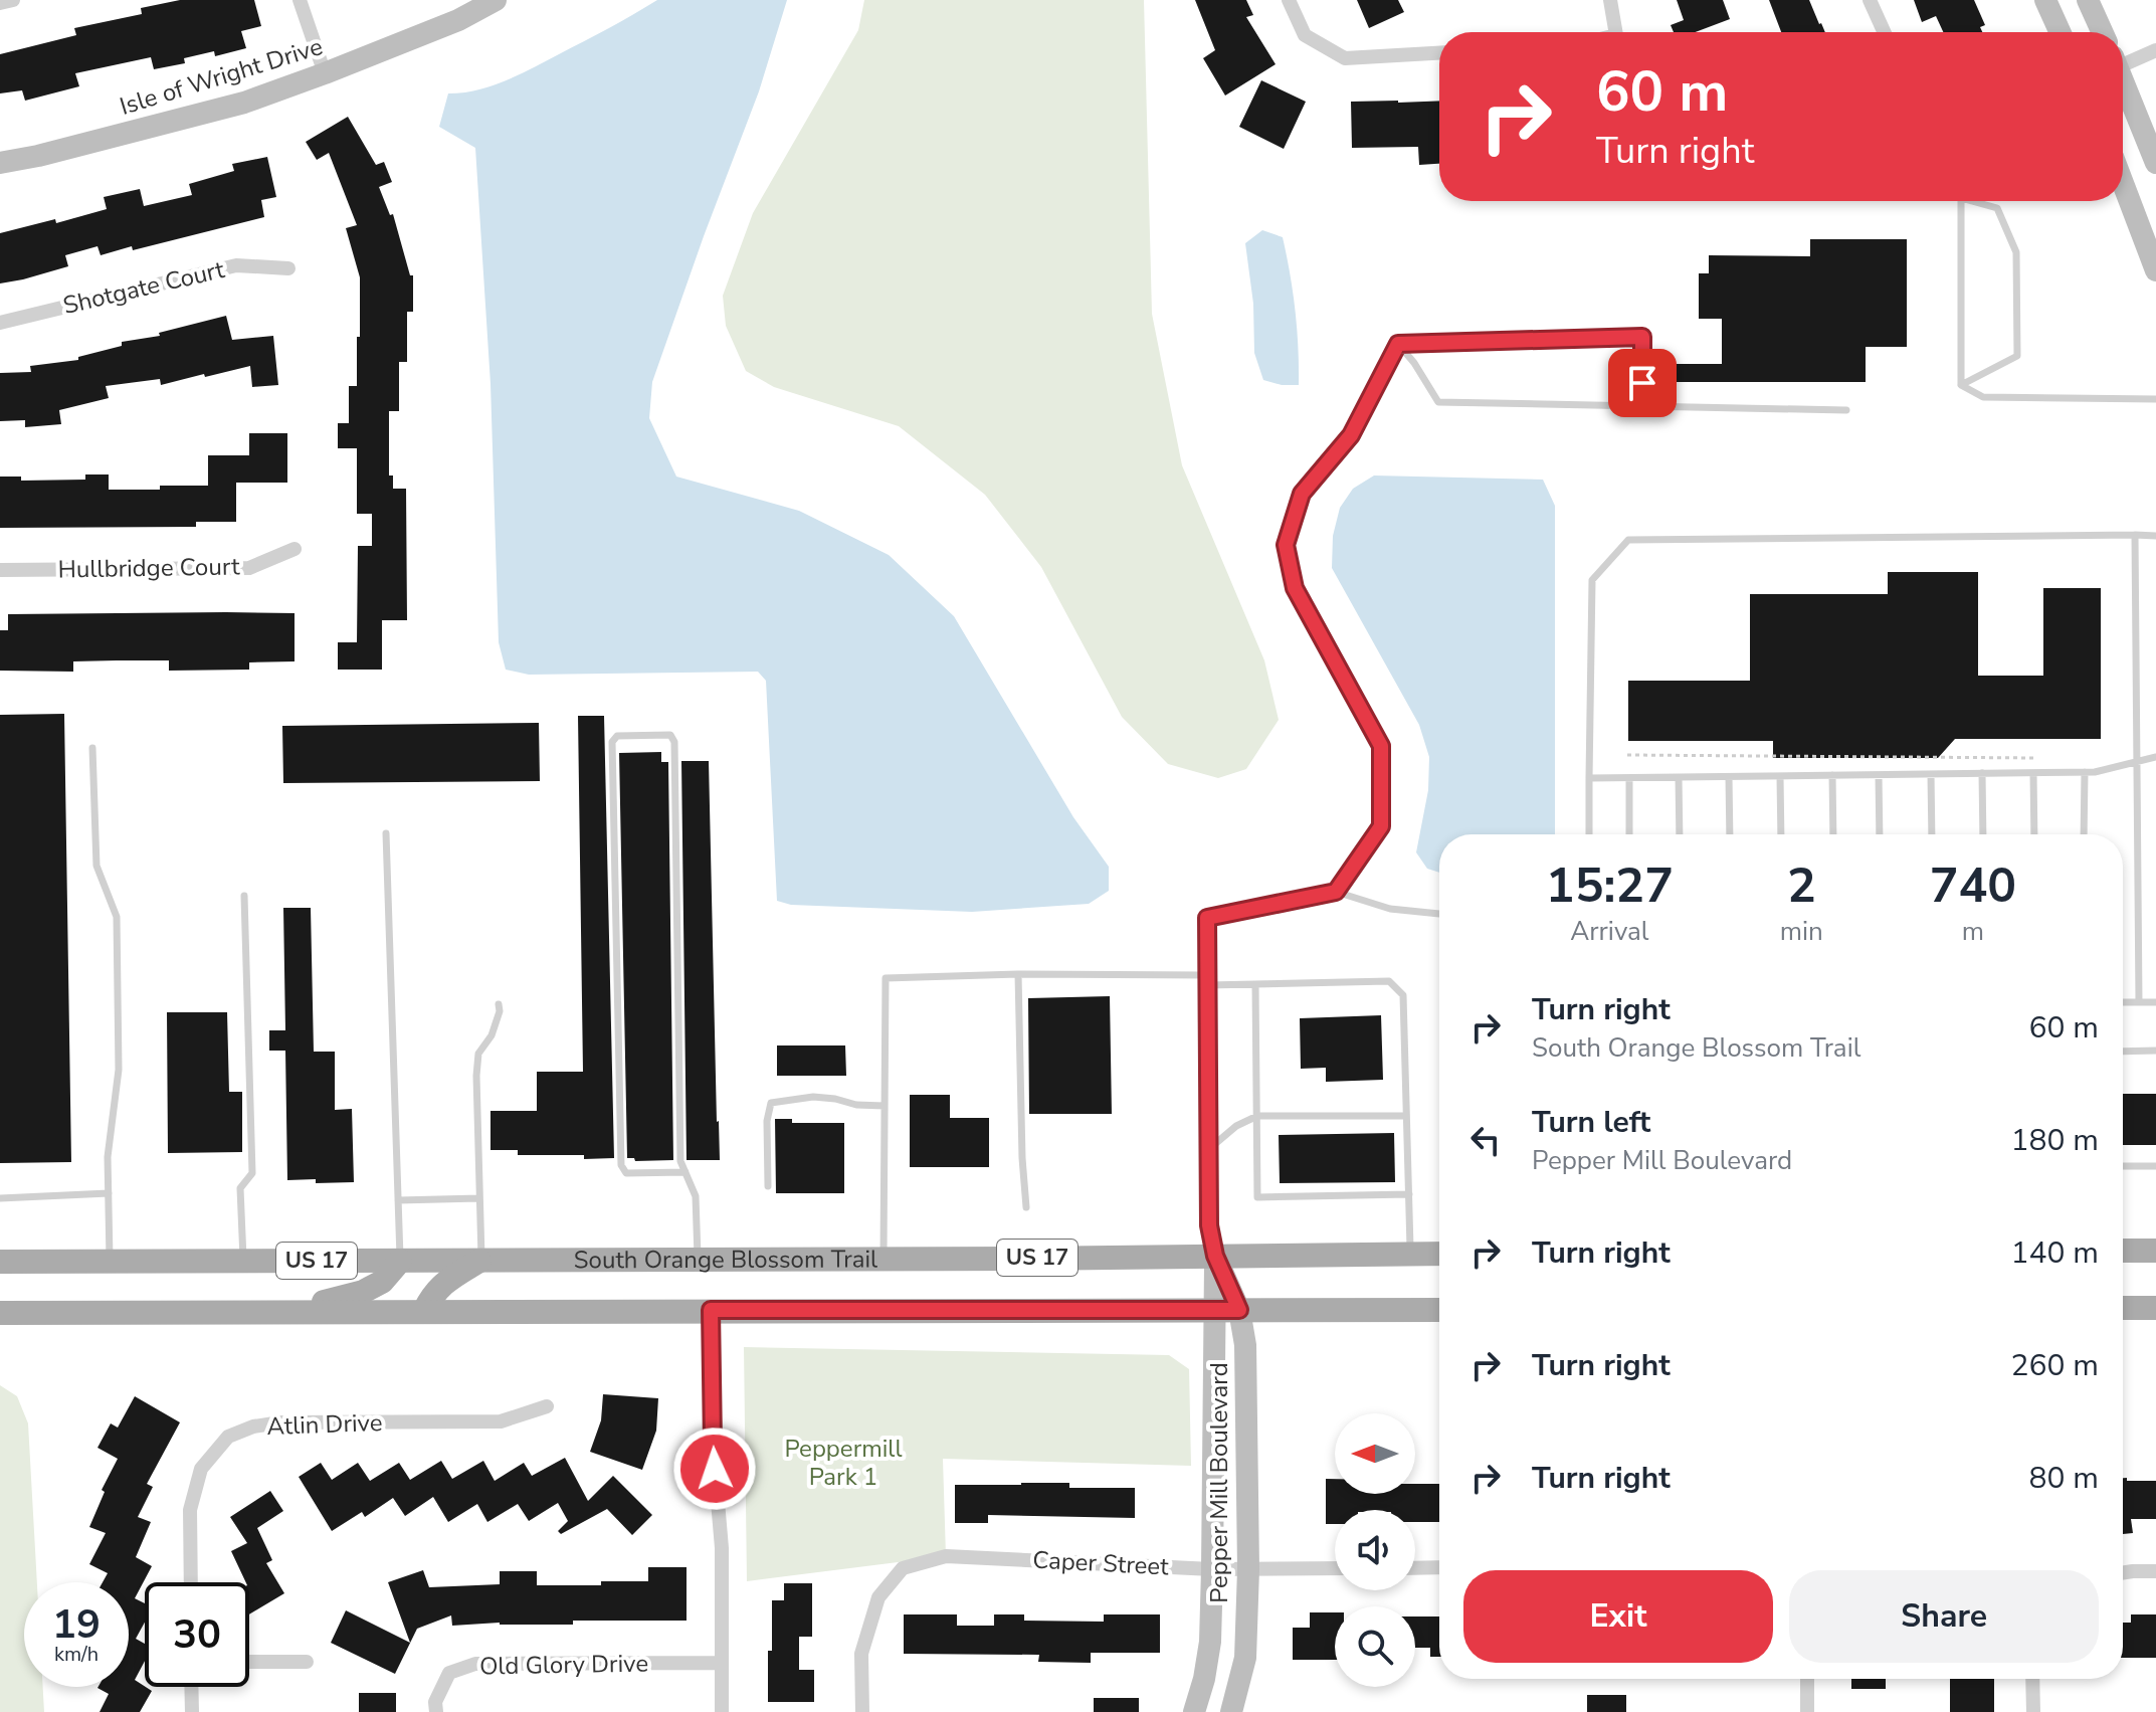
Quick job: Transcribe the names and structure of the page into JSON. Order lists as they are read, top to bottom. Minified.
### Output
{"streets":{"main road":["US 17","South Orange Blossom Trail"],"street":["Isle of Wright Drive","Shotgate Court","Hullbridge Court","Atlin Drive","Pepper Mill Boulevard","Caper Street","Old Glory Drive"]},"crossings":[["US 17","Pepper Mill Boulevard"],["South Orange Blossom Trail","Pepper Mill Boulevard"],["Pepper Mill Boulevard","Caper Street"]],"parks":["Peppermill Park 1"],"north":"left","page":{"turn":["60 m","Turn right"],"eta":["15:27","Arrival","2","min","740","m"],"list":[{"name":"Turn right","note":"South Orange Blossom Trail","value":"60 m"},{"name":"Turn left","note":"Pepper Mill Boulevard","value":"180 m"},{"name":"Turn right","value":"140 m"},{"name":"Turn right","value":"260 m"},{"name":"Turn right","value":"80 m"}],"buttons":["Exit","Share"],"speed":"19 km/h","limit":"30"}}
